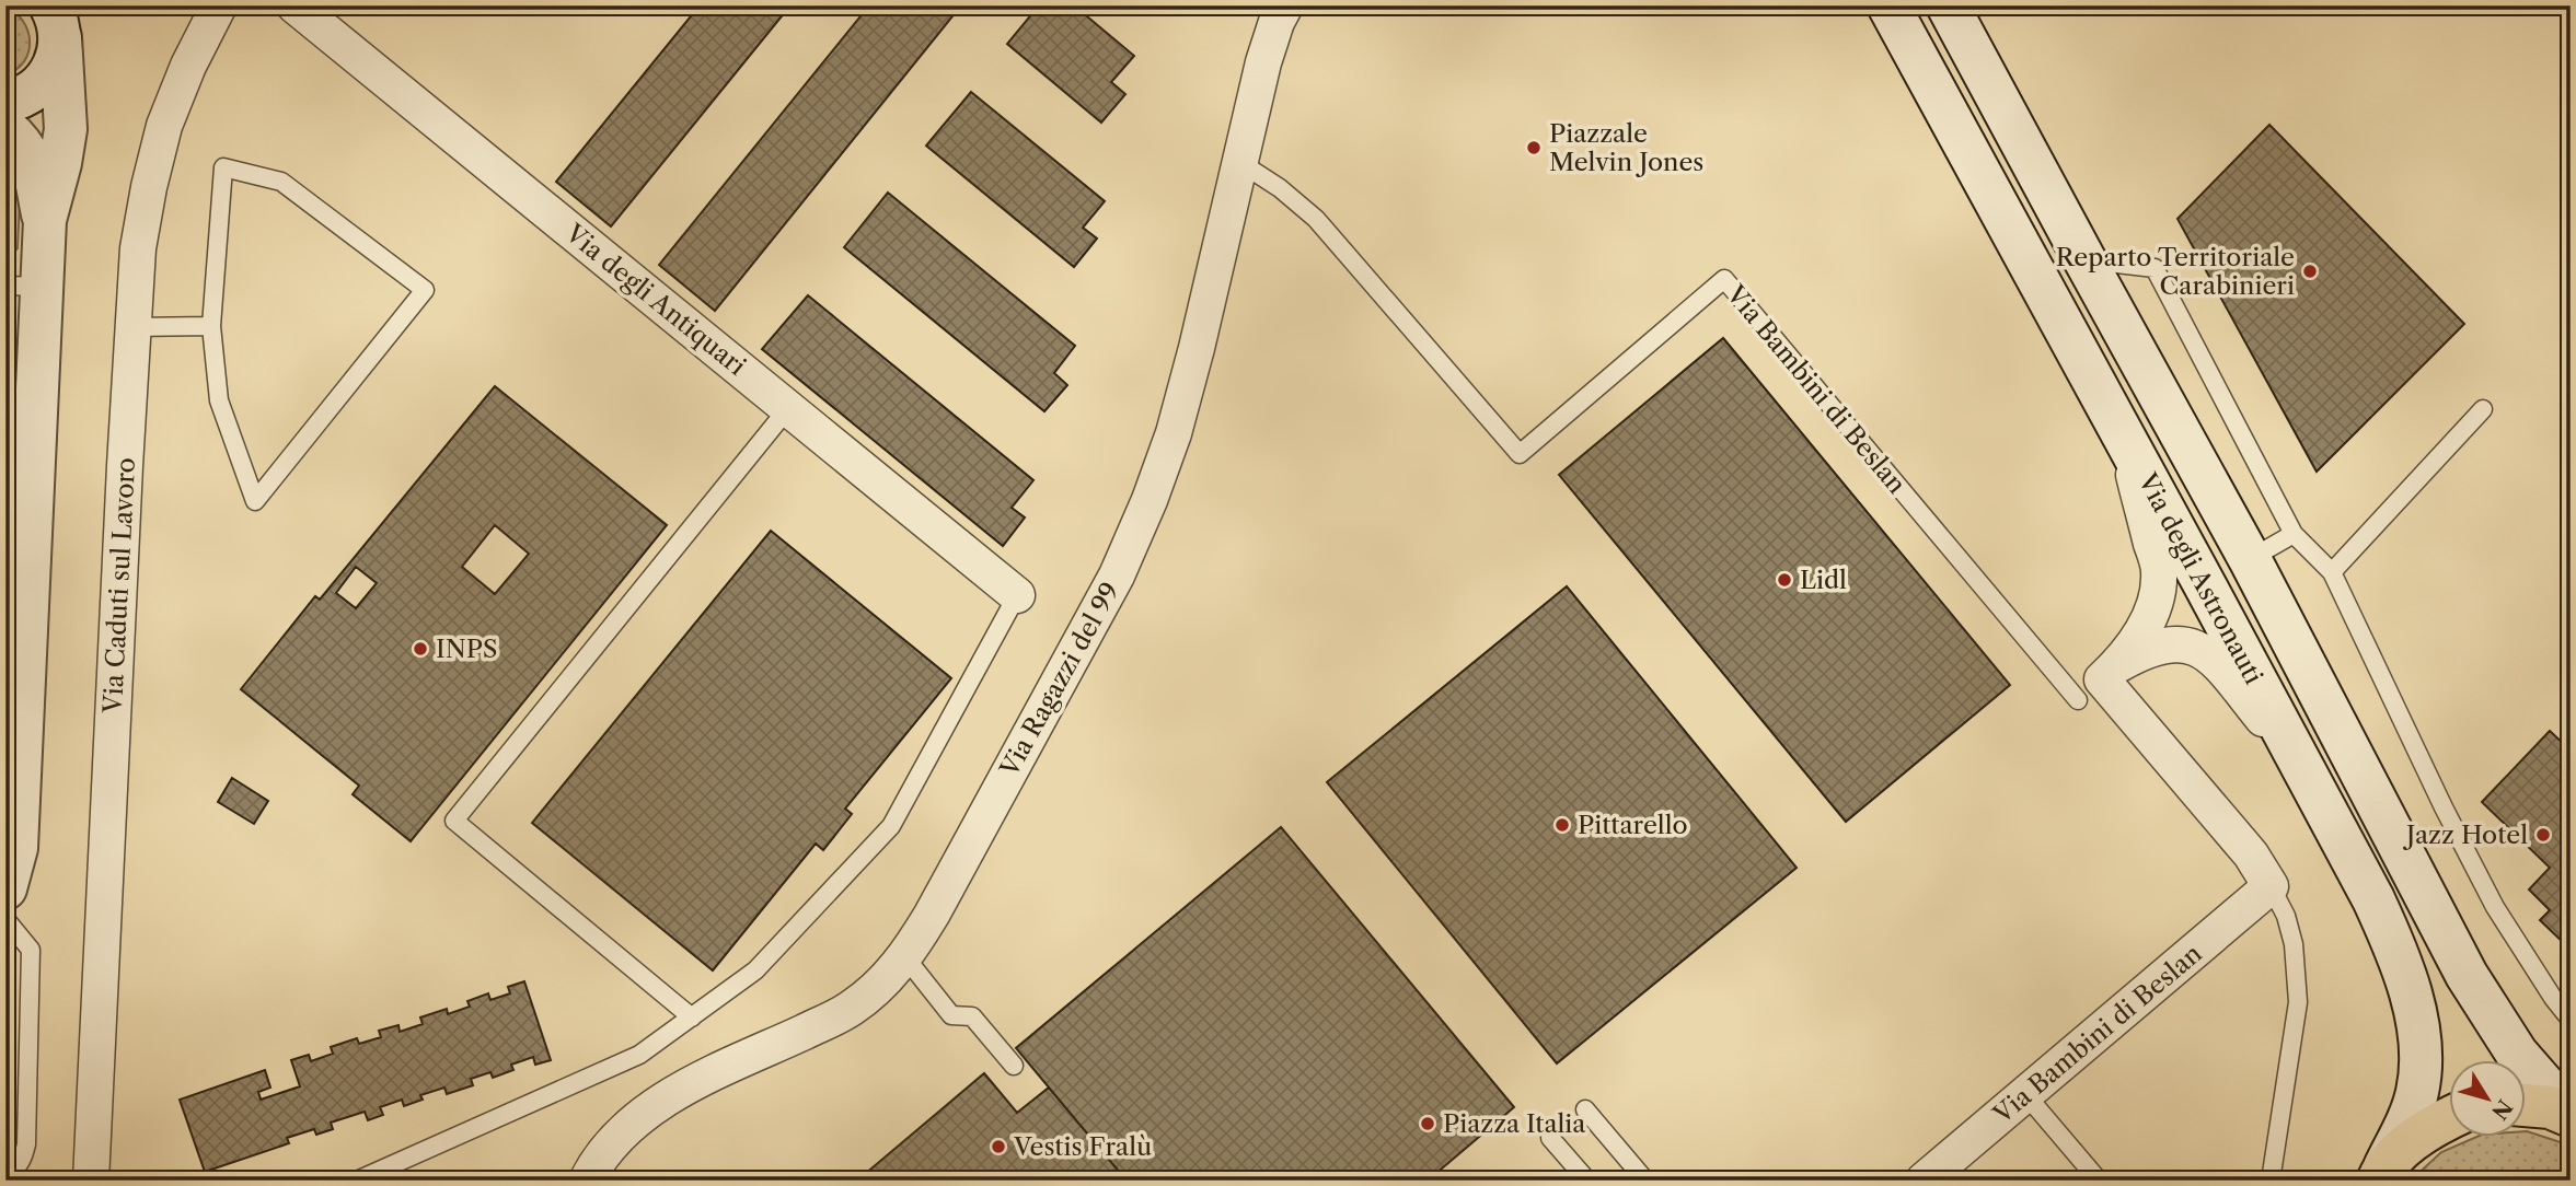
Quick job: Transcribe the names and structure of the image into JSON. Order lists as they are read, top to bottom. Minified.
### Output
{"streets":{"main road":["Via degli Astronauti"],"street":["Via degli Antiquari","Via Bambini di Beslan","Via Caduti sul Lavoro","Via Ragazzi del 99"]},"crossings":[["Via Bambini di Beslan","Via Ragazzi del 99"]],"places":["Piazzale Melvin Jones","Reparto Territoriale Carabinieri","Lidl","INPS","Pittarello","Jazz Hotel","Piazza Italia","Vestis Fralù"],"north":"bottom right"}
